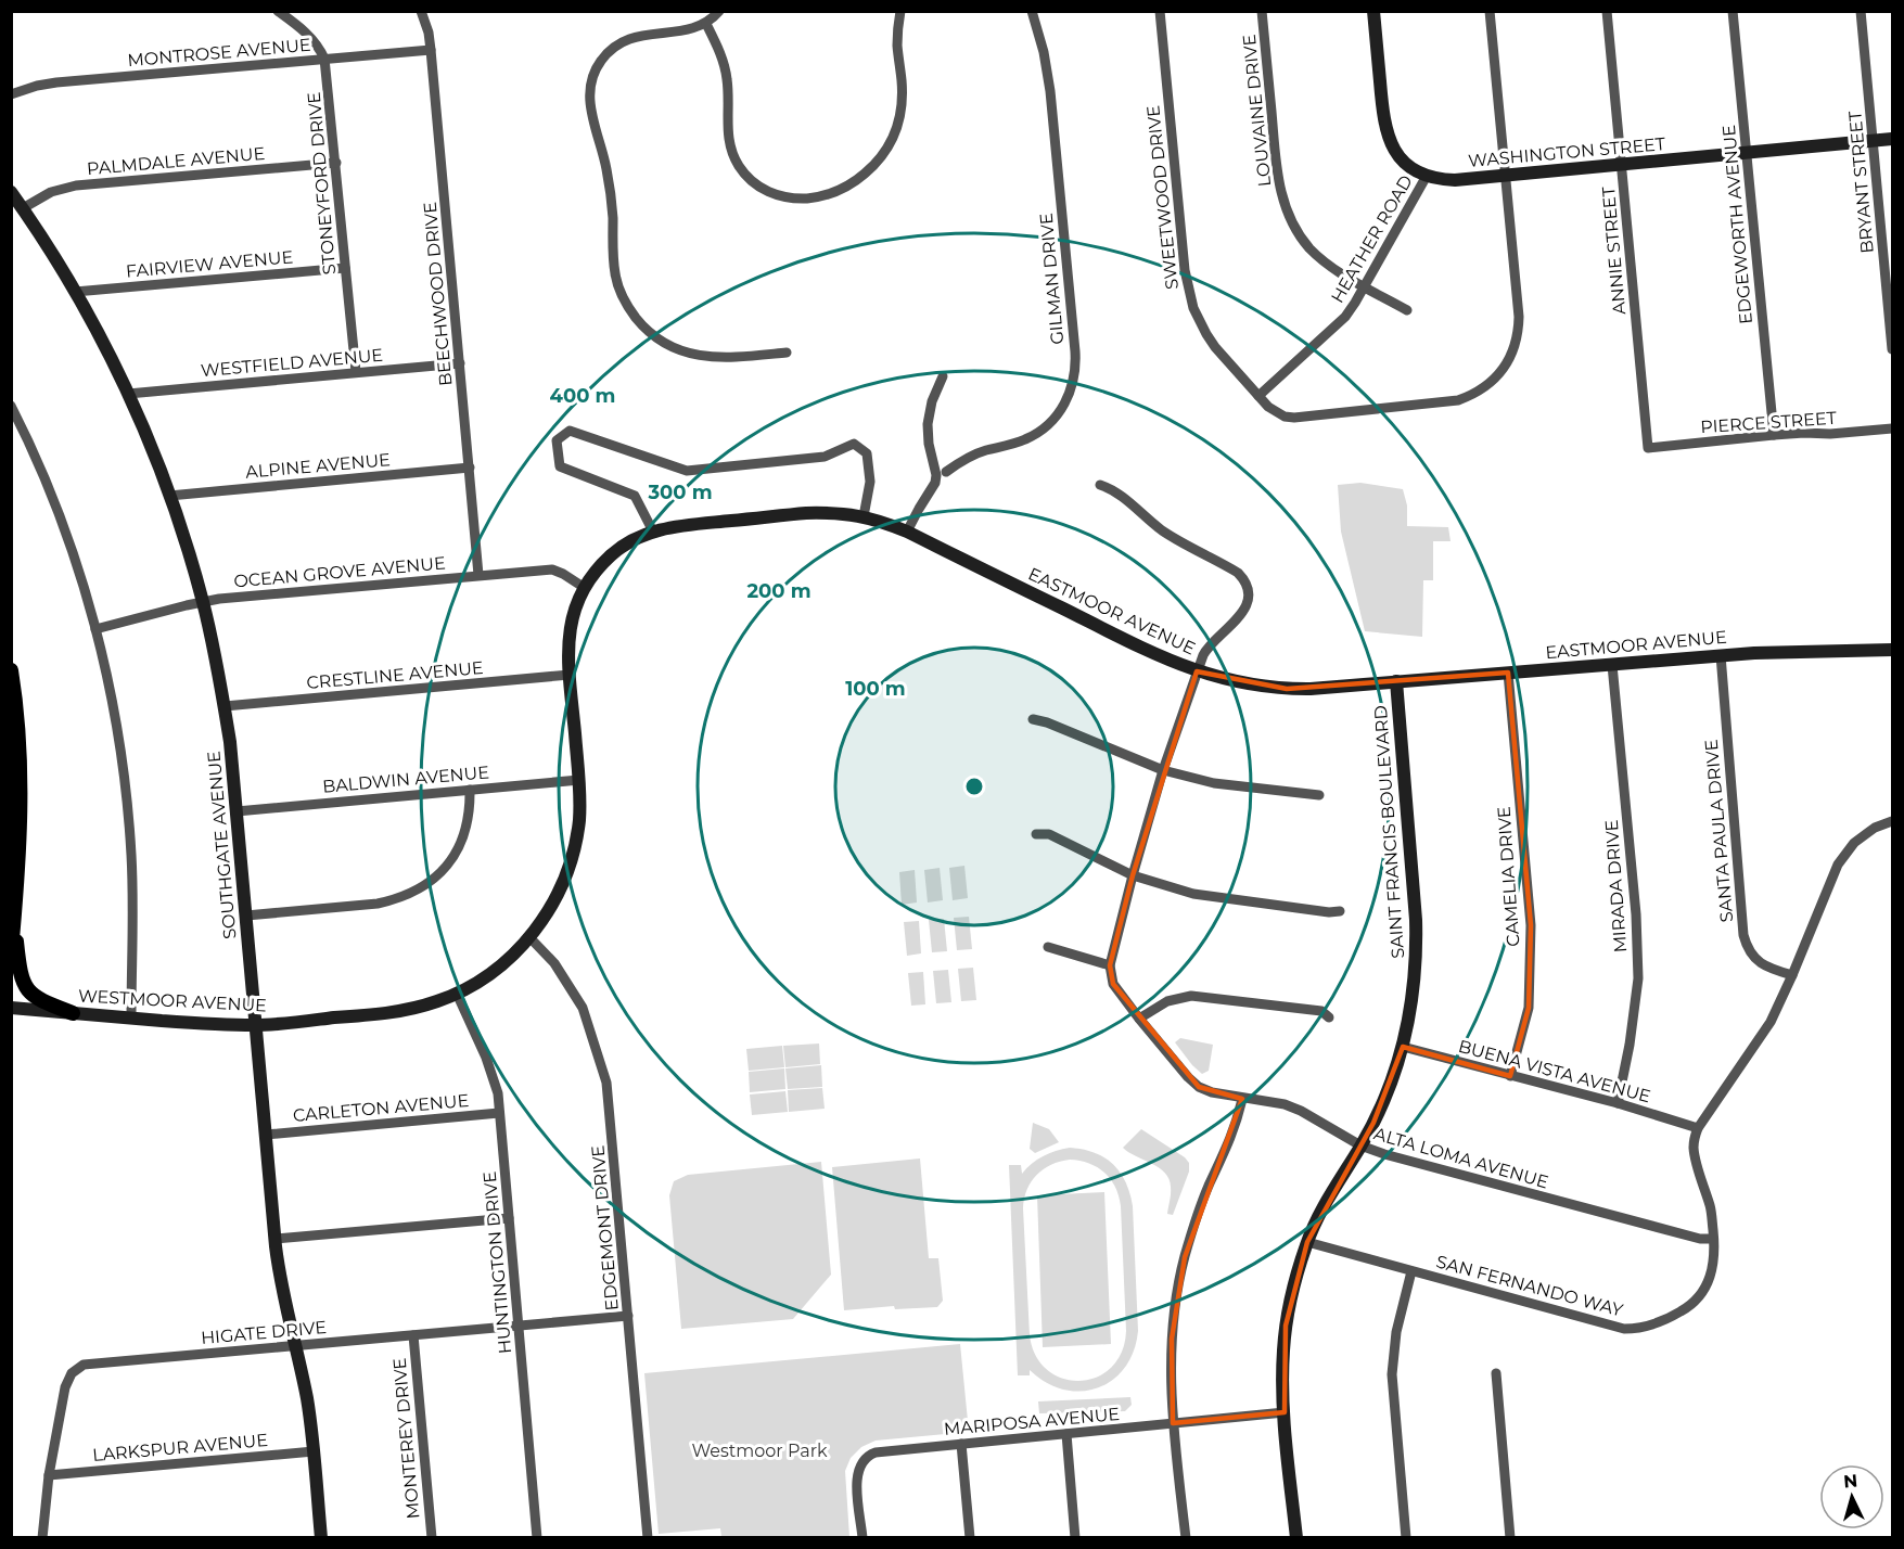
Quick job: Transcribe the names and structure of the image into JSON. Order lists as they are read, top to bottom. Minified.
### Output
{"streets":{"street":["MONTROSE AVENUE","LOUVAINE DRIVE","WASHINGTON STREET","PALMDALE AVENUE","BRYANT STREET","STONEYFORD DRIVE","SWEETWOOD DRIVE","EDGEWORTH AVENUE","HEATHER ROAD","ANNIE STREET","FAIRVIEW AVENUE","GILMAN DRIVE","BEECHWOOD DRIVE","WESTFIELD AVENUE","PIERCE STREET","ALPINE AVENUE","OCEAN GROVE AVENUE","EASTMOOR AVENUE","CRESTLINE AVENUE","BALDWIN AVENUE","SANTA PAULA DRIVE","SAINT FRANCIS BOULEVARD","SOUTHGATE AVENUE","CAMELIA DRIVE","MIRADA DRIVE","WESTMOOR AVENUE","BUENA VISTA AVENUE","CARLETON AVENUE","ALTA LOMA AVENUE","EDGEMONT DRIVE","HUNTINGTON DRIVE","SAN FERNANDO WAY","HIGATE DRIVE","MARIPOSA AVENUE","MONTEREY DRIVE","LARKSPUR AVENUE"]},"crossings":[["MONTROSE AVENUE","STONEYFORD DRIVE"],["MONTROSE AVENUE","BEECHWOOD DRIVE"],["LOUVAINE DRIVE","HEATHER ROAD"],["WASHINGTON STREET","BRYANT STREET"],["WASHINGTON STREET","SWEETWOOD DRIVE"],["WASHINGTON STREET","EDGEWORTH AVENUE"],["WASHINGTON STREET","HEATHER ROAD"],["WASHINGTON STREET","ANNIE STREET"],["PALMDALE AVENUE","STONEYFORD DRIVE"],["PALMDALE AVENUE","SOUTHGATE AVENUE"],["STONEYFORD DRIVE","FAIRVIEW AVENUE"],["STONEYFORD DRIVE","WESTFIELD AVENUE"],["SWEETWOOD DRIVE","HEATHER ROAD"],["EDGEWORTH AVENUE","PIERCE STREET"],["ANNIE STREET","PIERCE STREET"],["FAIRVIEW AVENUE","SOUTHGATE AVENUE"],["BEECHWOOD DRIVE","WESTFIELD AVENUE"],["BEECHWOOD DRIVE","ALPINE AVENUE"],["BEECHWOOD DRIVE","OCEAN GROVE AVENUE"],["WESTFIELD AVENUE","SOUTHGATE AVENUE"],["ALPINE AVENUE","SOUTHGATE AVENUE"],["OCEAN GROVE AVENUE","EASTMOOR AVENUE"],["OCEAN GROVE AVENUE","SOUTHGATE AVENUE"],["OCEAN GROVE AVENUE","WESTMOOR AVENUE"],["EASTMOOR AVENUE","SANTA PAULA DRIVE"],["EASTMOOR AVENUE","SAINT FRANCIS BOULEVARD"],["EASTMOOR AVENUE","CAMELIA DRIVE"],["EASTMOOR AVENUE","MIRADA DRIVE"],["EASTMOOR AVENUE","WESTMOOR AVENUE"],["CRESTLINE AVENUE","SOUTHGATE AVENUE"],["CRESTLINE AVENUE","WESTMOOR AVENUE"],["BALDWIN AVENUE","SOUTHGATE AVENUE"],["BALDWIN AVENUE","WESTMOOR AVENUE"],["SAINT FRANCIS BOULEVARD","BUENA VISTA AVENUE"],["SAINT FRANCIS BOULEVARD","ALTA LOMA AVENUE"],["SAINT FRANCIS BOULEVARD","SAN FERNANDO WAY"],["SAINT FRANCIS BOULEVARD","MARIPOSA AVENUE"],["SOUTHGATE AVENUE","WESTMOOR AVENUE"],["SOUTHGATE AVENUE","CARLETON AVENUE"],["SOUTHGATE AVENUE","HIGATE DRIVE"],["SOUTHGATE AVENUE","LARKSPUR AVENUE"],["CAMELIA DRIVE","BUENA VISTA AVENUE"],["MIRADA DRIVE","BUENA VISTA AVENUE"],["WESTMOOR AVENUE","EDGEMONT DRIVE"],["WESTMOOR AVENUE","HUNTINGTON DRIVE"],["BUENA VISTA AVENUE","SAN FERNANDO WAY"],["CARLETON AVENUE","HUNTINGTON DRIVE"],["ALTA LOMA AVENUE","SAN FERNANDO WAY"],["EDGEMONT DRIVE","HIGATE DRIVE"],["HUNTINGTON DRIVE","HIGATE DRIVE"],["HIGATE DRIVE","MONTEREY DRIVE"],["HIGATE DRIVE","LARKSPUR AVENUE"]],"parks":["Westmoor Park"],"north":"top","rings":["400 m","300 m","200 m","100 m"]}
